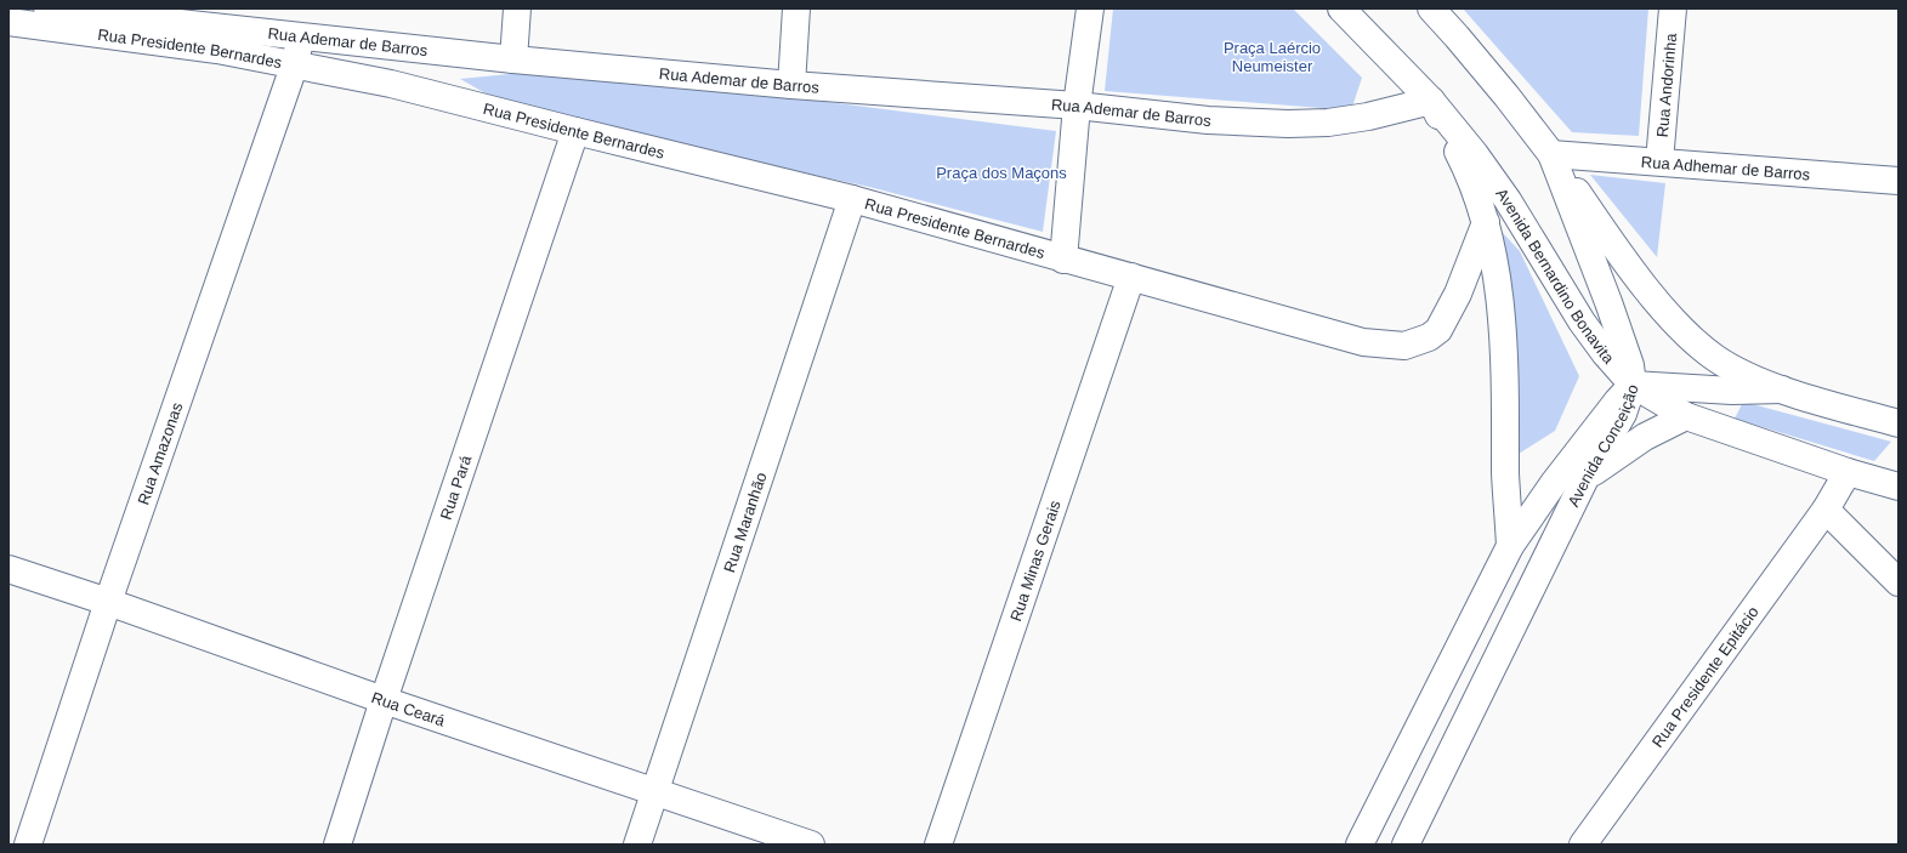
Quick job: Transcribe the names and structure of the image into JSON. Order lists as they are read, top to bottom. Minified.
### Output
{"streets":{"street":["Rua Ademar de Barros","Rua Presidente Bernardes","Rua Andorinha","Rua Adhemar de Barros","Avenida Bernardino Bonavita","Avenida Conceição","Rua Amazonas","Rua Pará","Rua Maranhão","Rua Minas Gerais","Rua Presidente Epitácio","Rua Ceará"]},"crossings":[["Rua Ademar de Barros","Rua Presidente Bernardes"],["Rua Ademar de Barros","Avenida Bernardino Bonavita"],["Rua Ademar de Barros","Rua Amazonas"],["Rua Presidente Bernardes","Rua Amazonas"],["Rua Presidente Bernardes","Rua Pará"],["Rua Presidente Bernardes","Rua Maranhão"],["Rua Presidente Bernardes","Rua Minas Gerais"],["Rua Andorinha","Rua Adhemar de Barros"],["Rua Adhemar de Barros","Avenida Conceição"],["Avenida Bernardino Bonavita","Avenida Conceição"],["Avenida Bernardino Bonavita","Rua Presidente Epitácio"],["Rua Amazonas","Rua Ceará"],["Rua Pará","Rua Ceará"],["Rua Maranhão","Rua Ceará"]],"parks":["Praça Laércio Neumeister","Praça dos Maçons"]}
